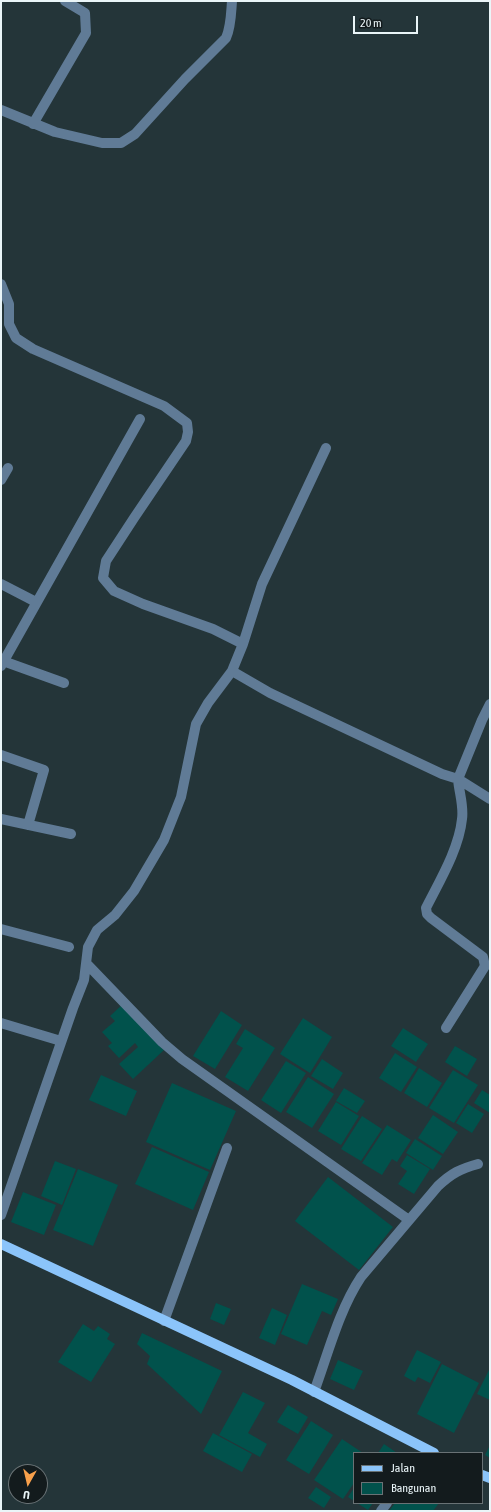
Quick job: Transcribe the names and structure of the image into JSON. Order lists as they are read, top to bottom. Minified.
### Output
{"legend":["Jalan","Bangunan"],"scale_bar":"20 m","north":"bottom"}
